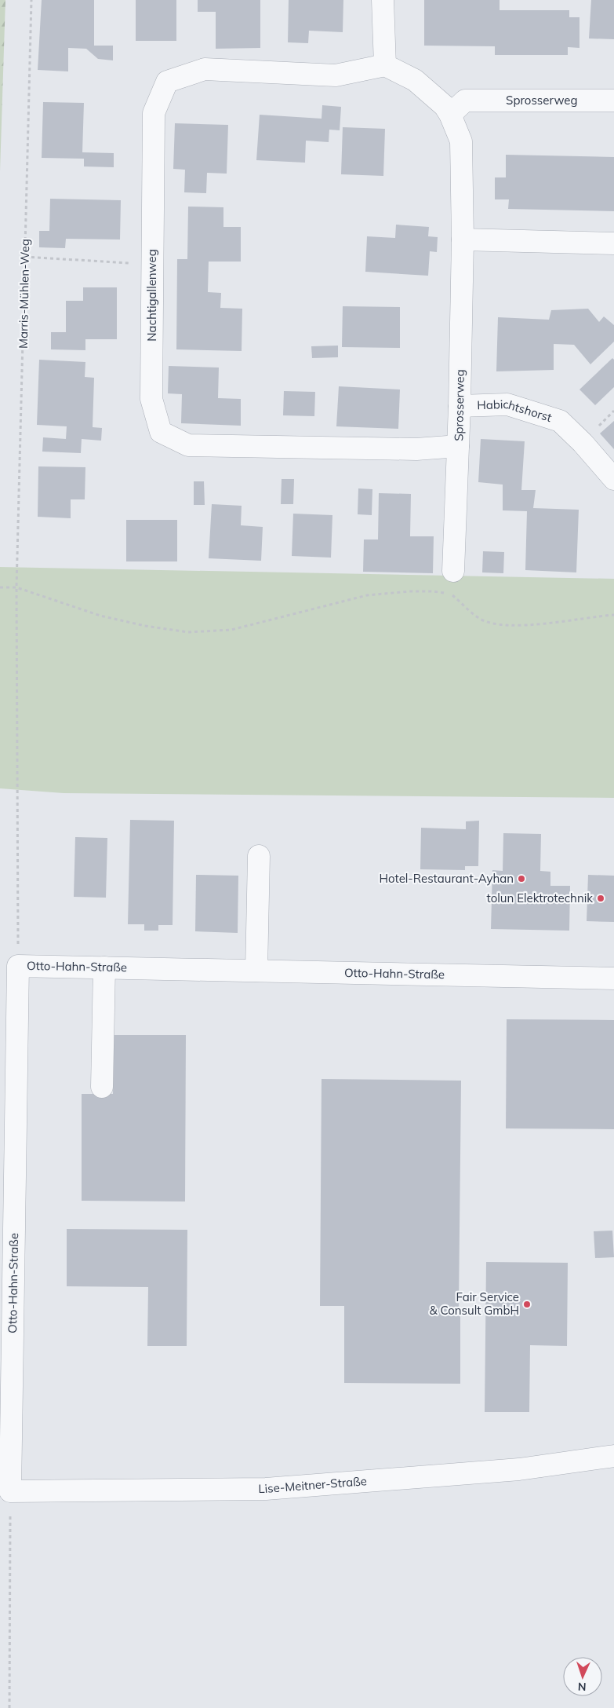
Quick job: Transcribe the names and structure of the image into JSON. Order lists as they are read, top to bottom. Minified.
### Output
{"streets":{"street":["Sprosserweg","Nachtigallenweg","Habichtshorst","Otto-Hahn-Straße","Lise-Meitner-Straße"],"path":["Marris-Mühlen-Weg"]},"crossings":[["Sprosserweg","Nachtigallenweg"],["Sprosserweg","Habichtshorst"],["Marris-Mühlen-Weg","Otto-Hahn-Straße"],["Otto-Hahn-Straße","Lise-Meitner-Straße"]],"places":["Hotel-Restaurant-Ayhan","tolun Elektrotechnik","Fair Service & Consult GmbH"],"north":"bottom"}
